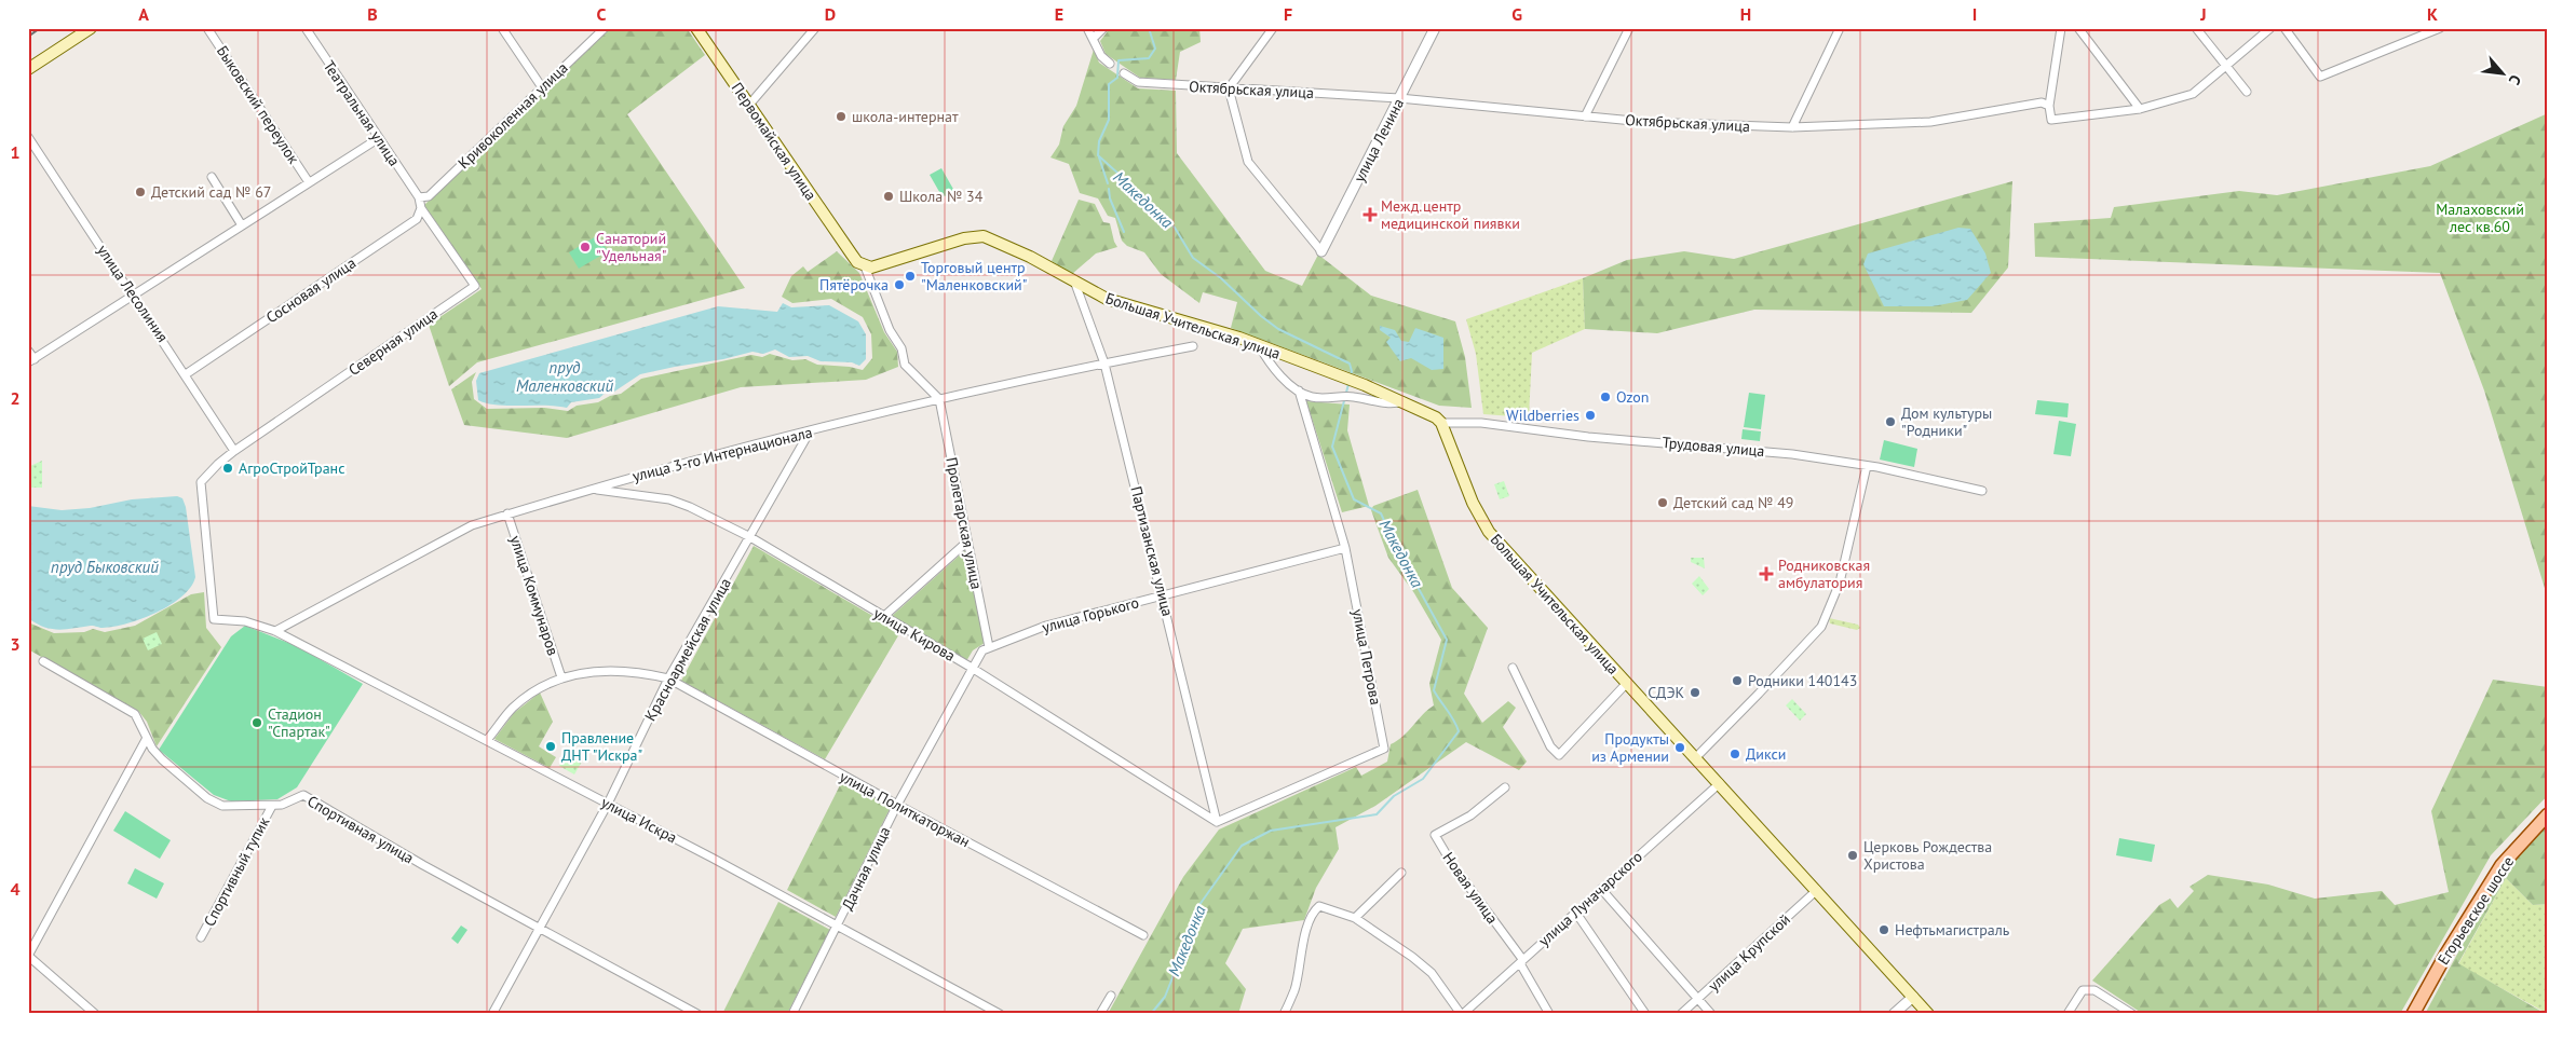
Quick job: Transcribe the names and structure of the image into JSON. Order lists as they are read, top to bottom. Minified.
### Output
{"streets":{"main road":["Первомайская улица","Большая Учительская улица","Егорьевское шоссе"],"street":["Октябрьская улица","Быковский переулок","Театральная улица","Кривоколенная улица","улица Ленина","Сосновая улица","улица Лесолиния","Северная улица","Трудовая улица","улица 3-го Интернационала","Пролетарская улица","Партизанская улица","улица Коммунаров","улица Горького","улица Кирова","Красноармейская улица","улица Петрова","улица Политкаторжан","улица Искра","Спортивная улица","Дачная улица","Спортивный тупик","Новая улица","улица Луначарского","улица Крупской"]},"crossings":[["Октябрьская улица","улица Ленина"],["Театральная улица","Кривоколенная улица"],["Первомайская улица","Большая Учительская улица"],["Сосновая улица","улица Лесолиния"],["Сосновая улица","Северная улица"],["улица Лесолиния","Северная улица"],["улица Лесолиния","улица Искра"],["Большая Учительская улица","Трудовая улица"],["Большая Учительская улица","Партизанская улица"],["Большая Учительская улица","улица Луначарского"],["Большая Учительская улица","улица Крупской"],["Северная улица","улица Искра"],["улица 3-го Интернационала","Пролетарская улица"],["улица 3-го Интернационала","Партизанская улица"],["улица 3-го Интернационала","улица Коммунаров"],["улица 3-го Интернационала","улица Кирова"],["улица 3-го Интернационала","Красноармейская улица"],["улица 3-го Интернационала","улица Искра"],["Пролетарская улица","улица Горького"],["Партизанская улица","улица Горького"],["Партизанская улица","улица Кирова"],["Партизанская улица","улица Петрова"],["улица Коммунаров","улица Политкаторжан"],["улица Горького","улица Петрова"],["улица Кирова","Красноармейская улица"],["улица Кирова","улица Петрова"],["улица Кирова","Дачная улица"],["Красноармейская улица","улица Политкаторжан"],["Красноармейская улица","улица Искра"],["Красноармейская улица","Спортивная улица"],["улица Политкаторжан","улица Искра"],["улица Политкаторжан","Дачная улица"],["улица Искра","Дачная улица"],["Спортивная улица","Спортивный тупик"],["Новая улица","улица Луначарского"]],"water":["Македонка","пруд Маленковский","пруд Быковский"],"parks":["Малаховский лес кв.60"],"places":{"other":["школа-интернат","Детский сад № 67","Школа № 34","Санаторий \"Удельная\"","Торговый центр \"Маленковский\"","Пятёрочка","Ozon","Wildberries","Дом культуры \"Родники\"","АгроСтройТранс","Детский сад № 49","Родники 140143","СДЭК","Стадион \"Спартак\"","Правление ДНТ \"Искра\"","Продукты из Армении","Дикси","Церковь Рождества Христова","Нефтьмагистраль"],"health":["Межд.центр медицинской пиявки","Родниковская амбулатория"]},"north":"bottom right","grid":{"columns":["A","B","C","D","E","F","G","H","I","J","K"],"rows":["1","2","3","4"]}}
